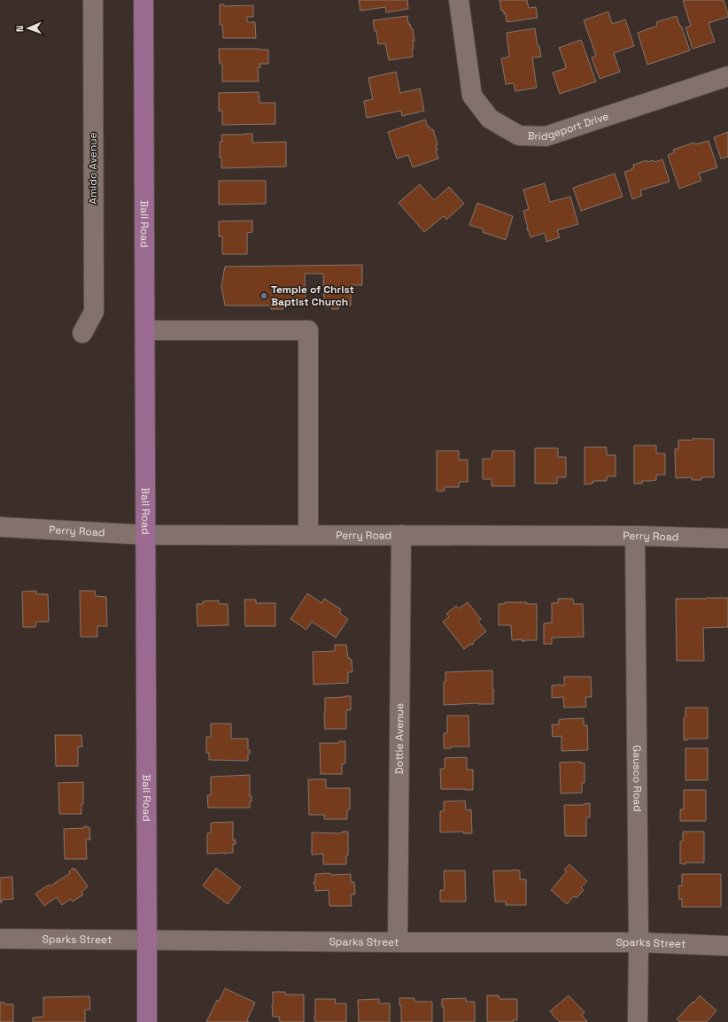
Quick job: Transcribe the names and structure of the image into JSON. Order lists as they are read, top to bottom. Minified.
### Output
{"streets":{"main road":["Ball Road"],"street":["Bridgeport Drive","Amido Avenue","Perry Road","Dottie Avenue","Gausco Road","Sparks Street"]},"crossings":[["Ball Road","Perry Road"],["Ball Road","Sparks Street"],["Perry Road","Dottie Avenue"],["Perry Road","Gausco Road"],["Dottie Avenue","Sparks Street"],["Gausco Road","Sparks Street"]],"places":["Temple of Christ Baptist Church"],"north":"left"}
